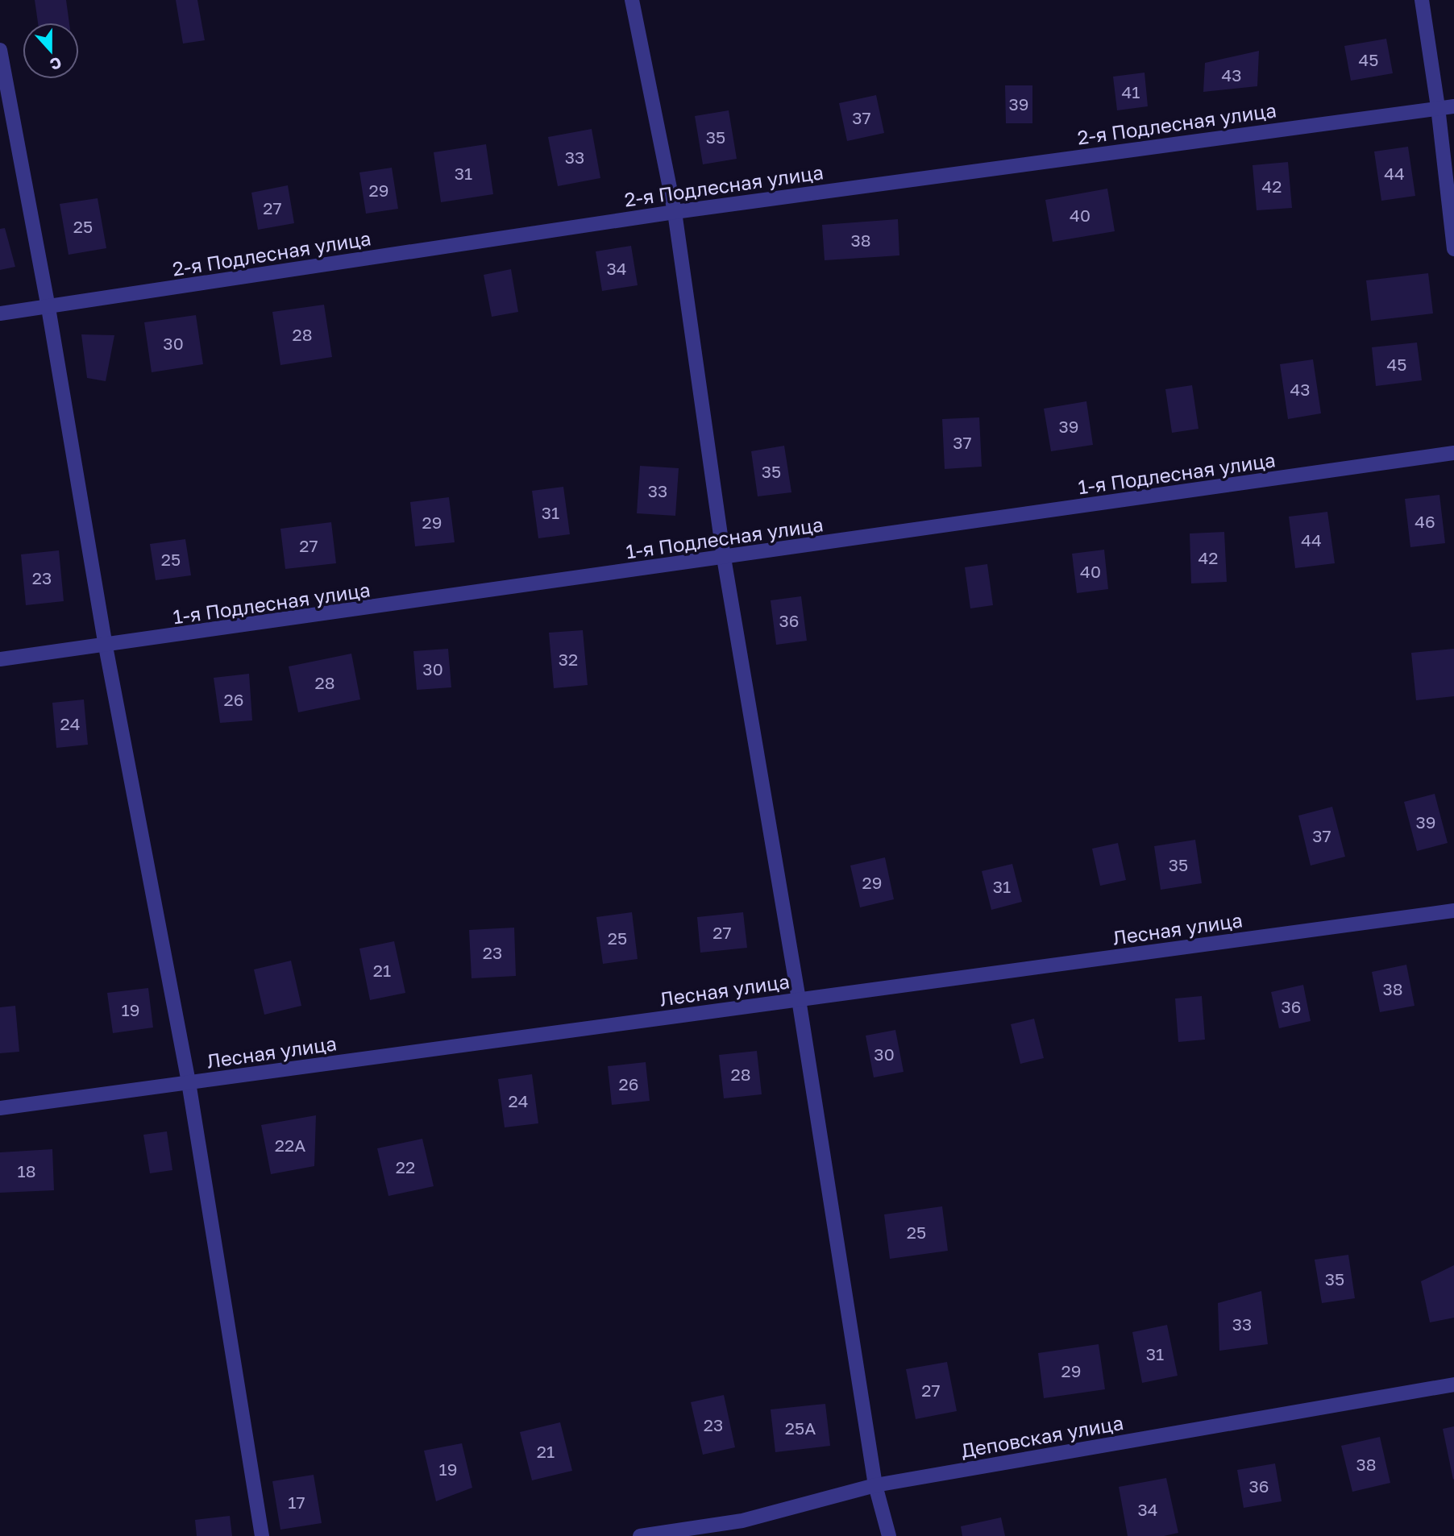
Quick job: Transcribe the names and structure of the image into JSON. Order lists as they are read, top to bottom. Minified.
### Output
{"streets":{"street":["2-я Подлесная улица","1-я Подлесная улица","Лесная улица","Деповская улица"]},"house_numbers":["45","43","41","39","37","35","33","31","44","42","29","27","40","25","38","34","28","30","45","43","39","37","35","33","31","46","29","44","27","42","25","40","23","36","32","30","28","26","24","39","37","35","29","31","27","25","23","21","38","36","19","30","28","26","24","22А","22","18","25","35","33","31","29","27","23","25А","21","38","19","36","17","34"],"north":"bottom"}
